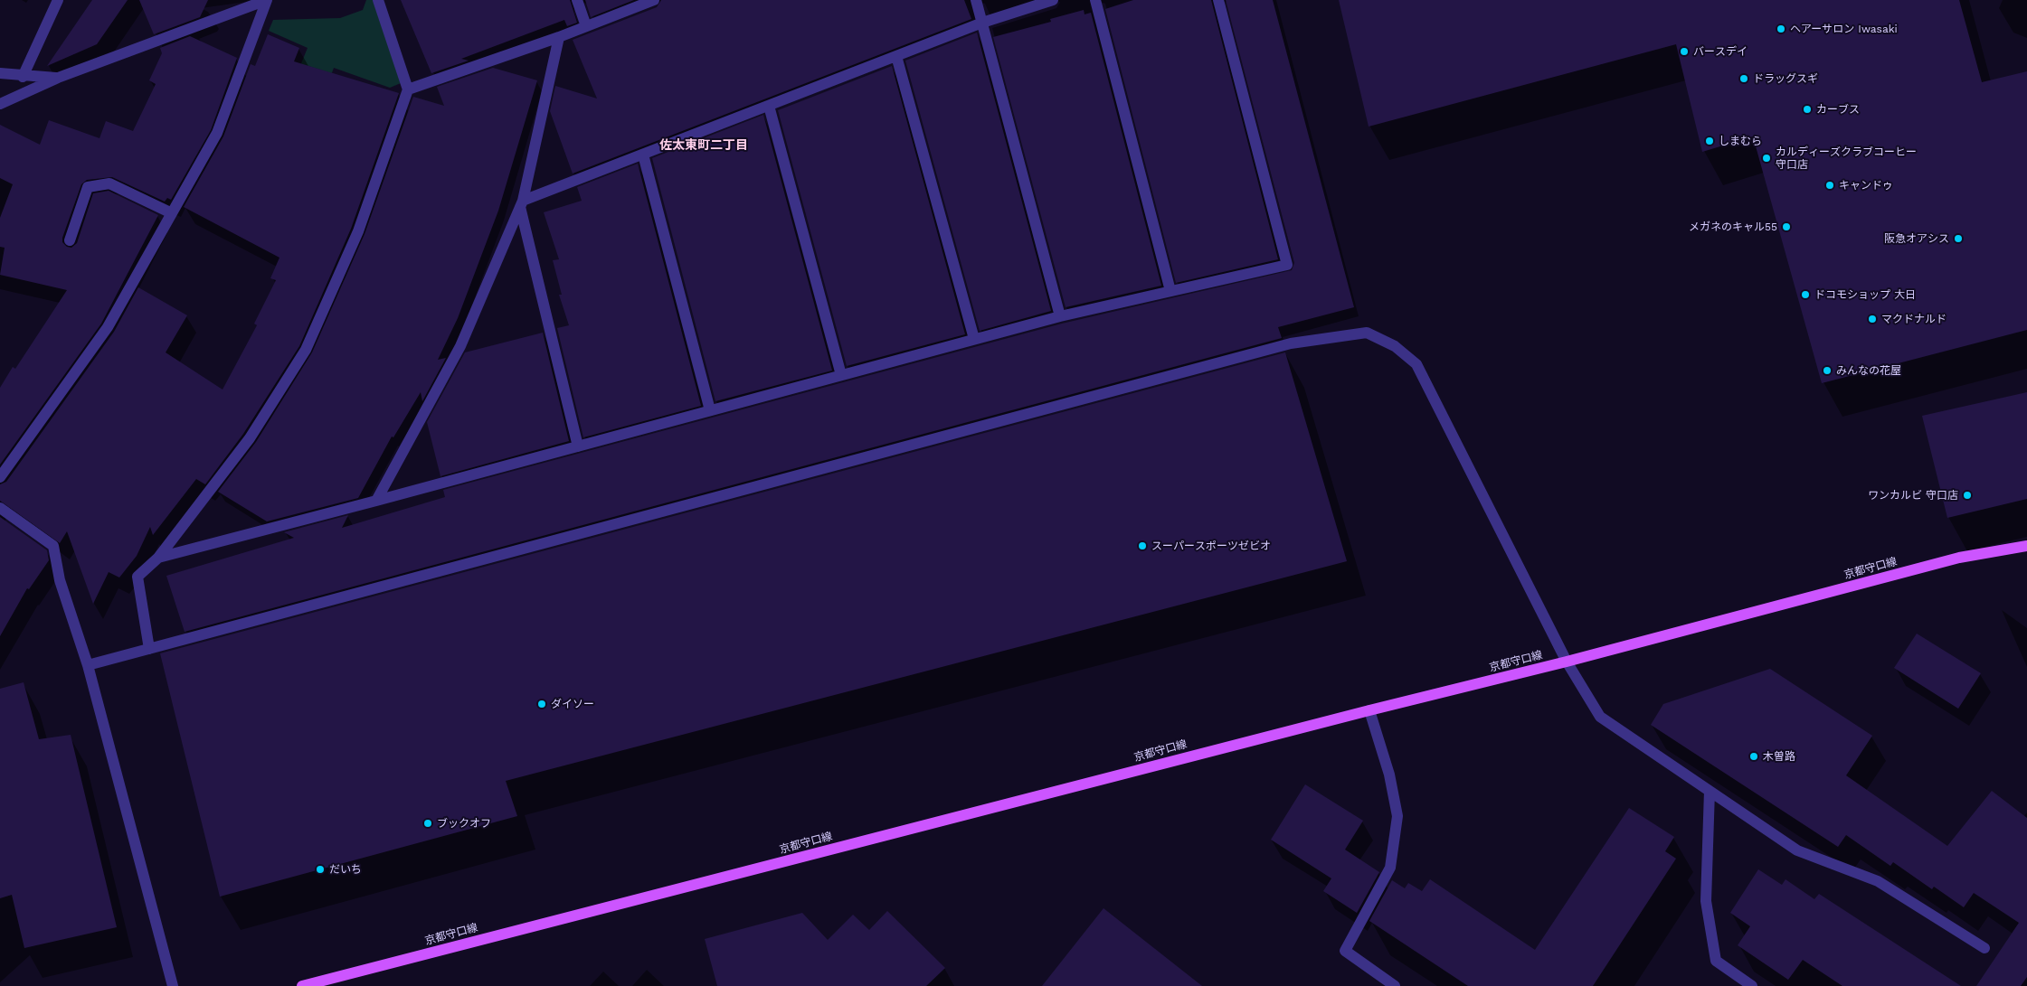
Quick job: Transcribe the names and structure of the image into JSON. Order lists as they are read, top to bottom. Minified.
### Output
{"streets":{"main road":["京都守口線"]},"districts":["佐太東町二丁目"],"places":["ヘアーサロン Iwasaki","バースデイ","ドラッグスギ","カーブス","しまむら","カルディーズクラブコーヒー 守口店","キャンドゥ","メガネのキャル55","阪急オアシス","ドコモショップ 大日","マクドナルド","みんなの花屋","ワンカルビ 守口店","スーパースポーツゼビオ","ダイソー","木曽路","ブックオフ","だいち"]}
